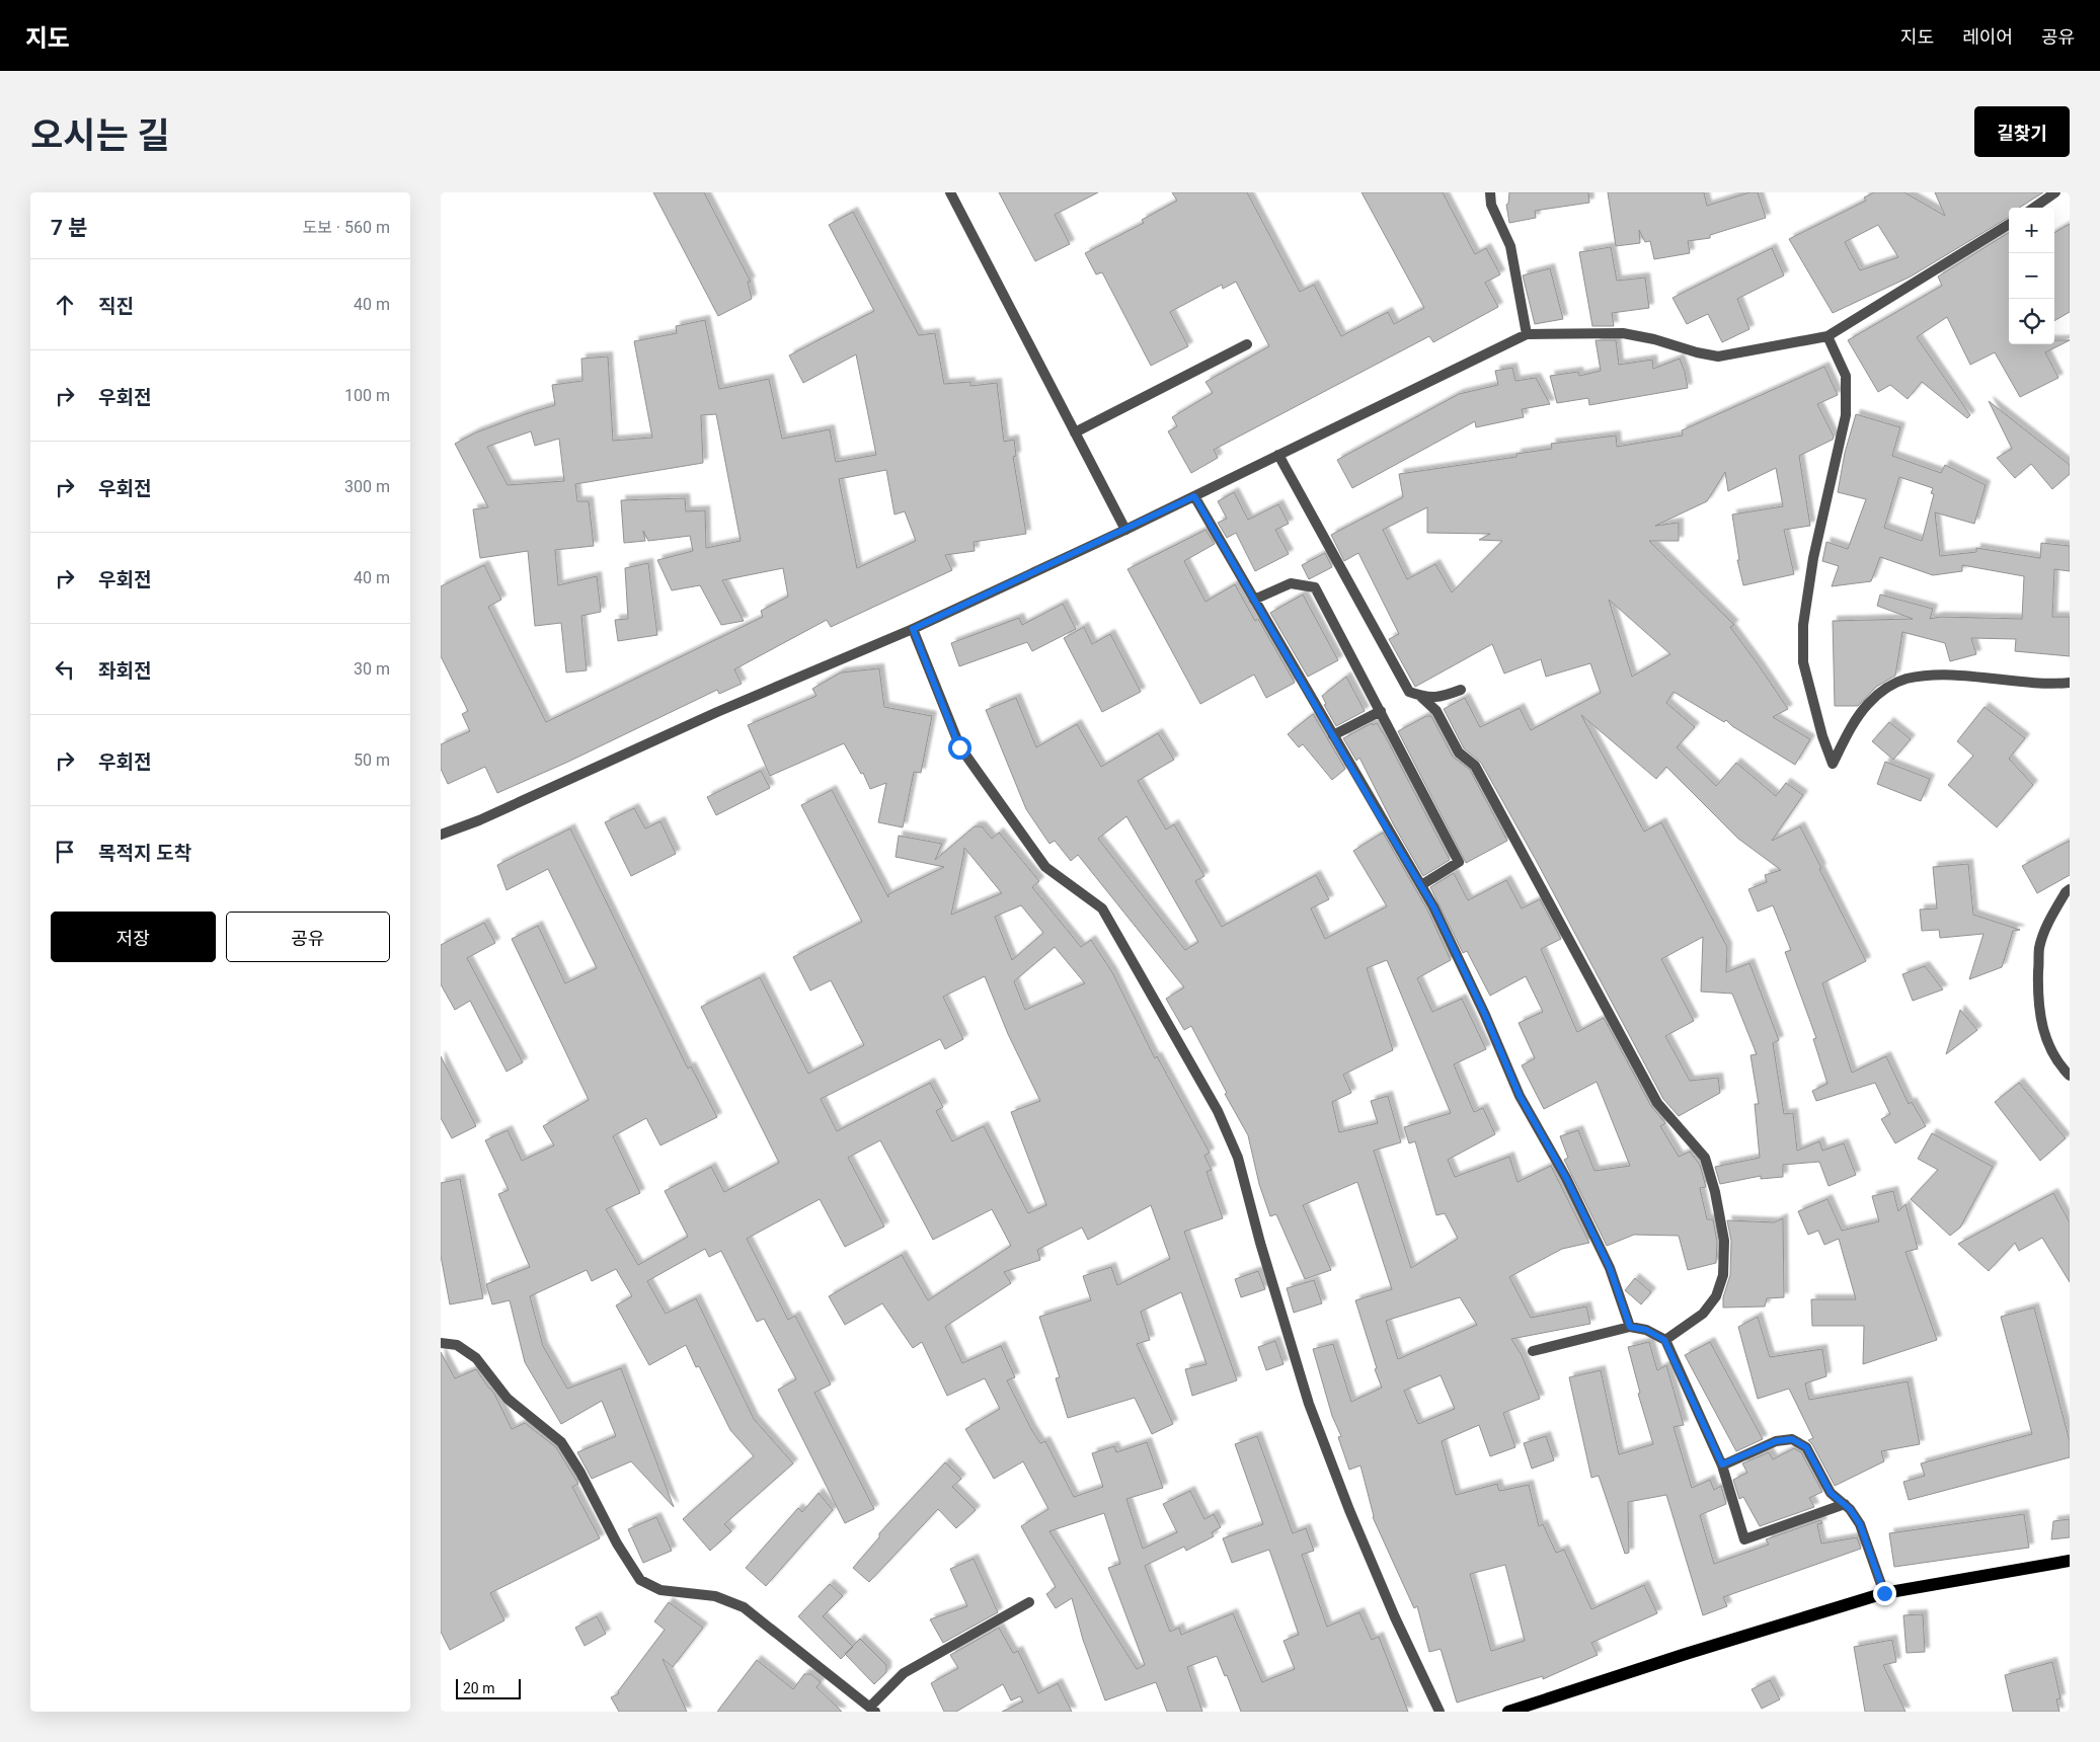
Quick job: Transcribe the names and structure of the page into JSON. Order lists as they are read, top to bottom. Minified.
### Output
{"scale_bar":"20 m","page":{"header":"지도","nav":["지도","레이어","공유"],"title":"오시는 길","buttons":["길찾기",["저장","공유"]],"heading":["7 분","도보 · 560 m"],"map_buttons":["+","−"],"list":[["직진","40 m"],["우회전","100 m"],["우회전","300 m"],["우회전","40 m"],["좌회전","30 m"],["우회전","50 m"],"목적지 도착"],"scale":"20 m"}}
